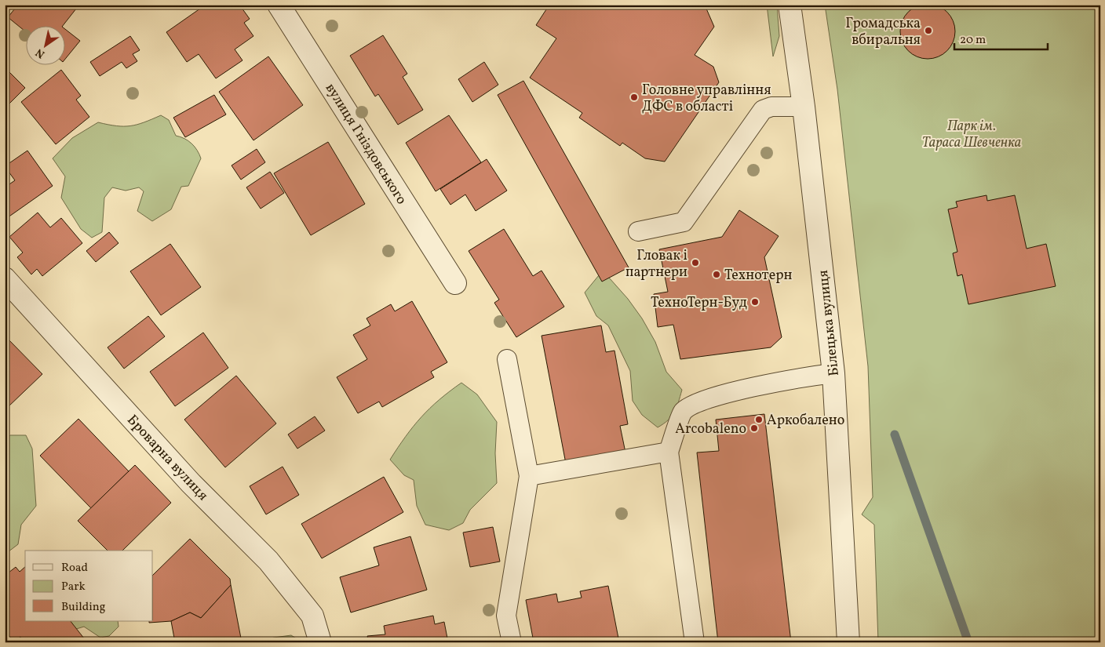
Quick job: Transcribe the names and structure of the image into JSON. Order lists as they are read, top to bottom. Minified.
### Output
{"streets":{"street":["вулиця Гніздовського","Білецька вулиця","Броварна вулиця"]},"parks":["Парк ім. Тараса Шевченка"],"places":["Громадська вбиральня","Головне управління ДФС в області","Гловак і партнери","Технотерн","ТехноТерн-Буд","Аркобалено","Arcobaleno"],"legend":["Road","Park","Building"],"scale_bar":"20 m","north":"bottom left"}
